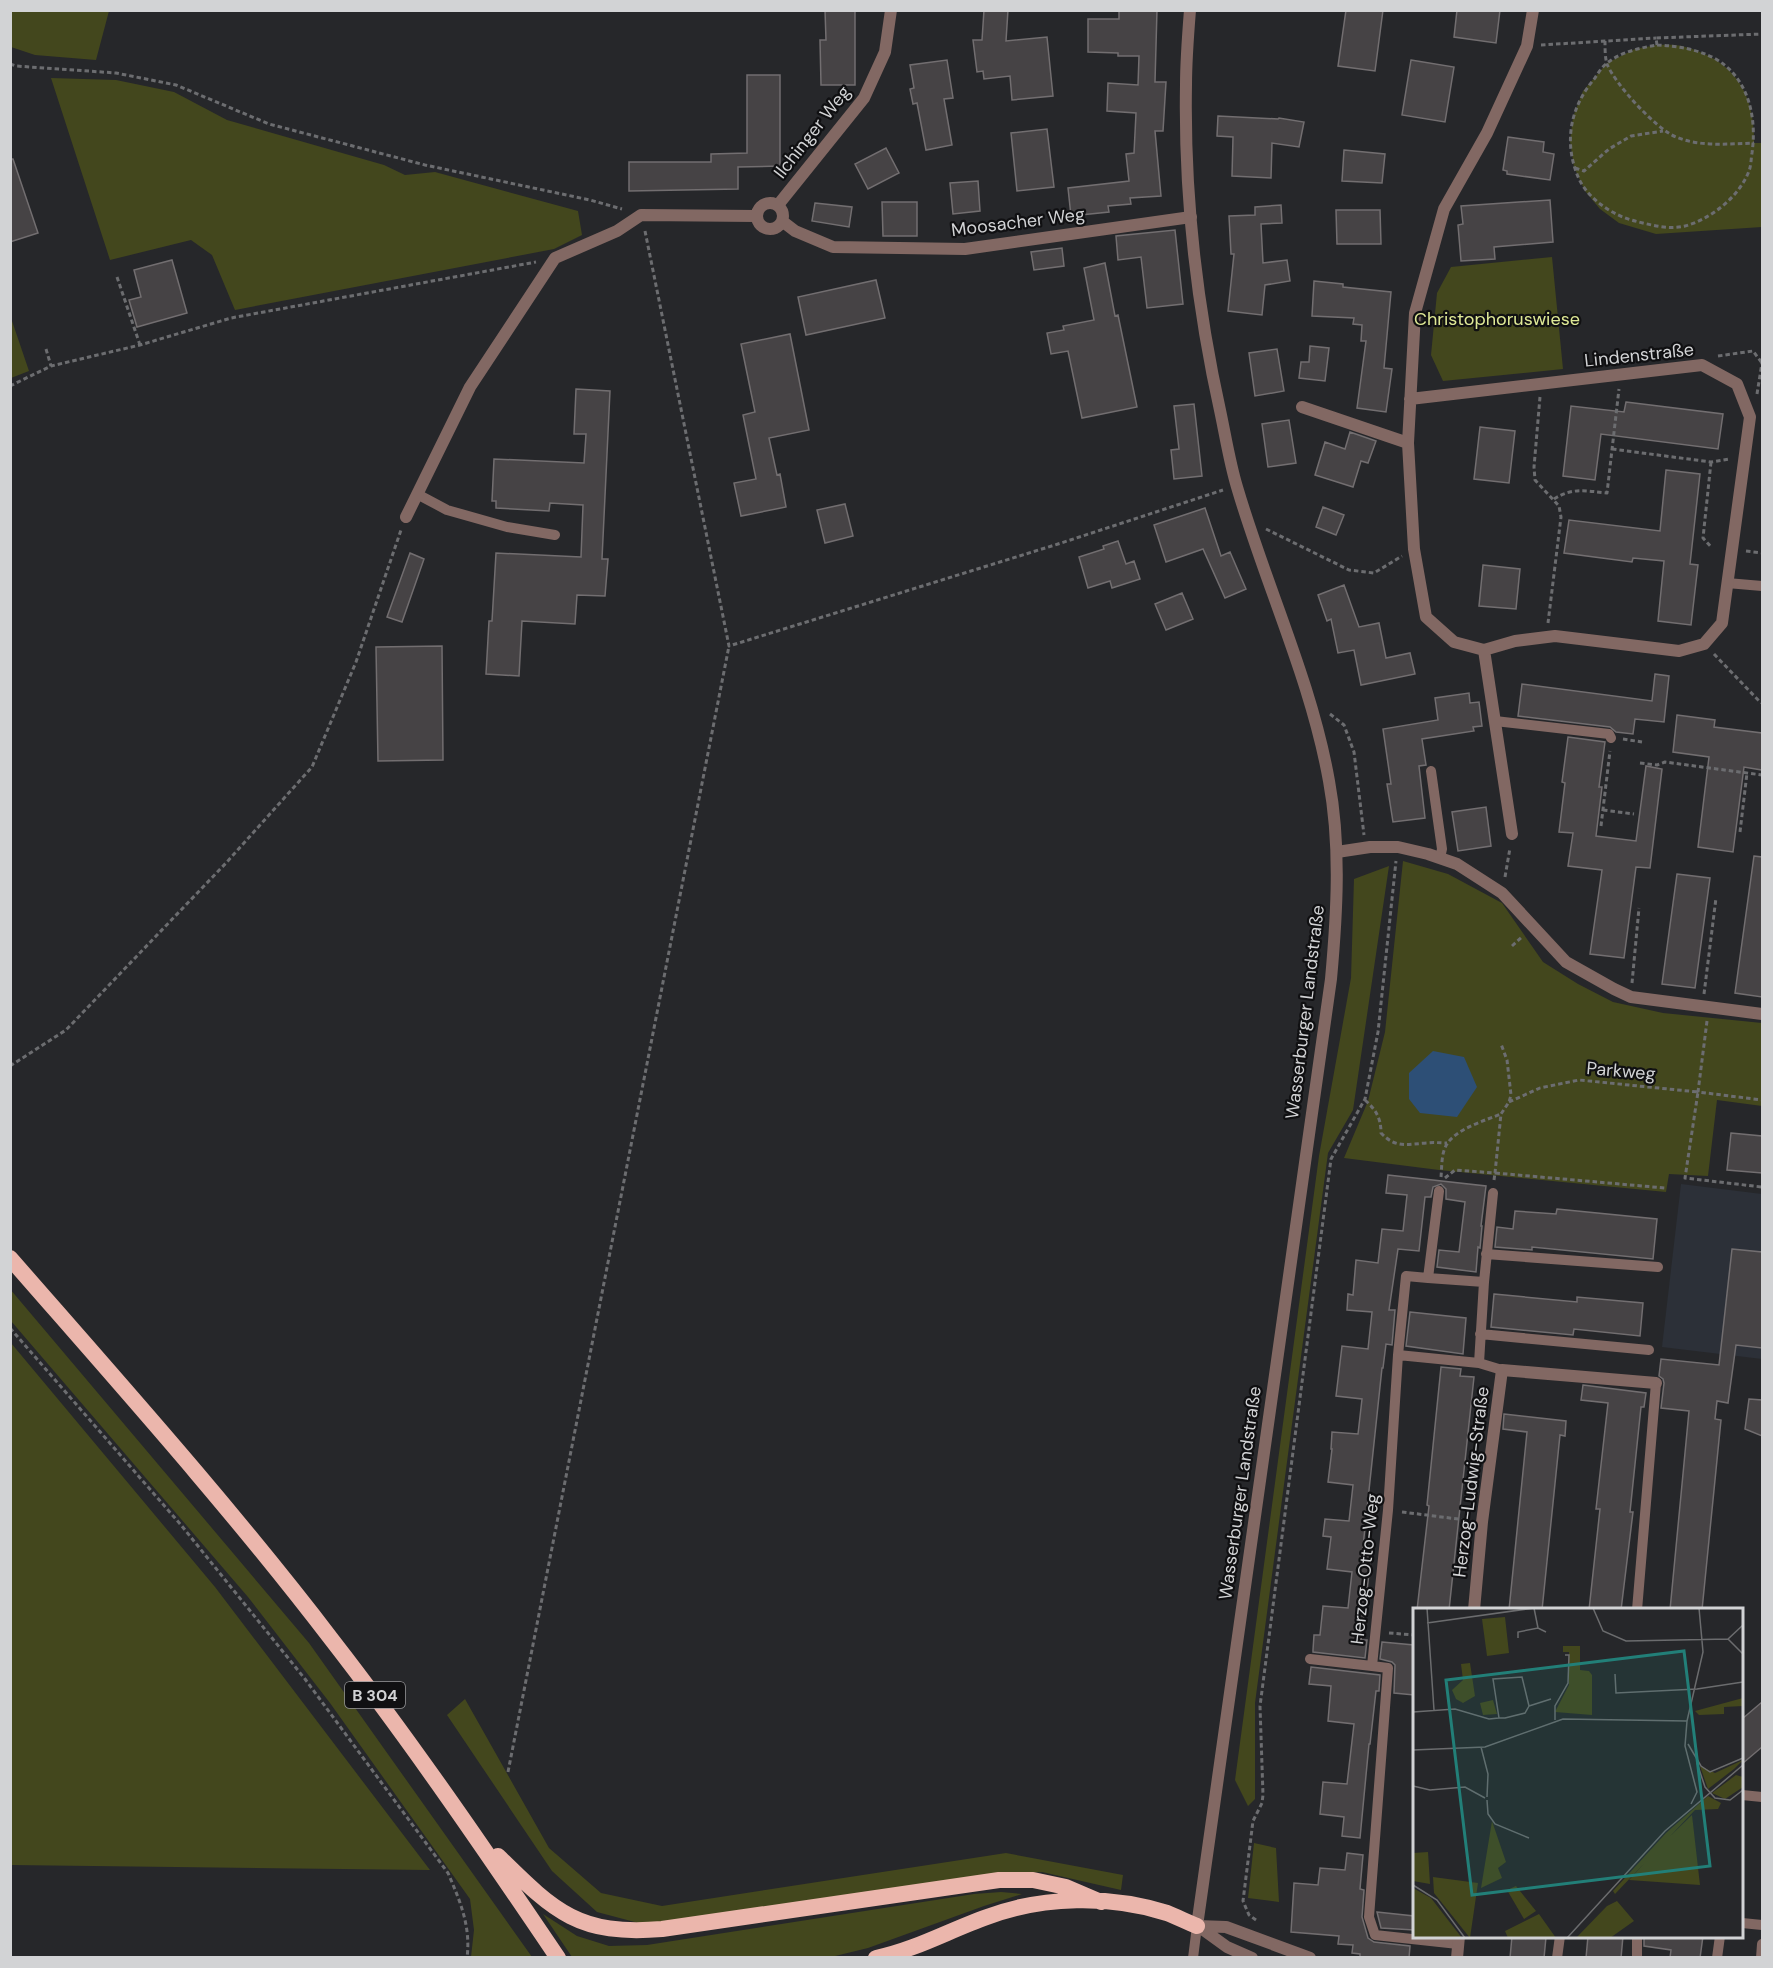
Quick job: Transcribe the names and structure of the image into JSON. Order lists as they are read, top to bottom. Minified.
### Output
{"streets":{"highway":["B 304"],"street":["Ilchinger Weg","Moosacher Weg","Lindenstraße","Wasserburger Landstraße","Herzog-Ludwig-Straße"],"lane":["Herzog-Otto-Weg"],"path":["Parkweg"]},"crossings":[["Ilchinger Weg","Moosacher Weg"],["Moosacher Weg","Wasserburger Landstraße"]],"parks":["Christophoruswiese"]}
